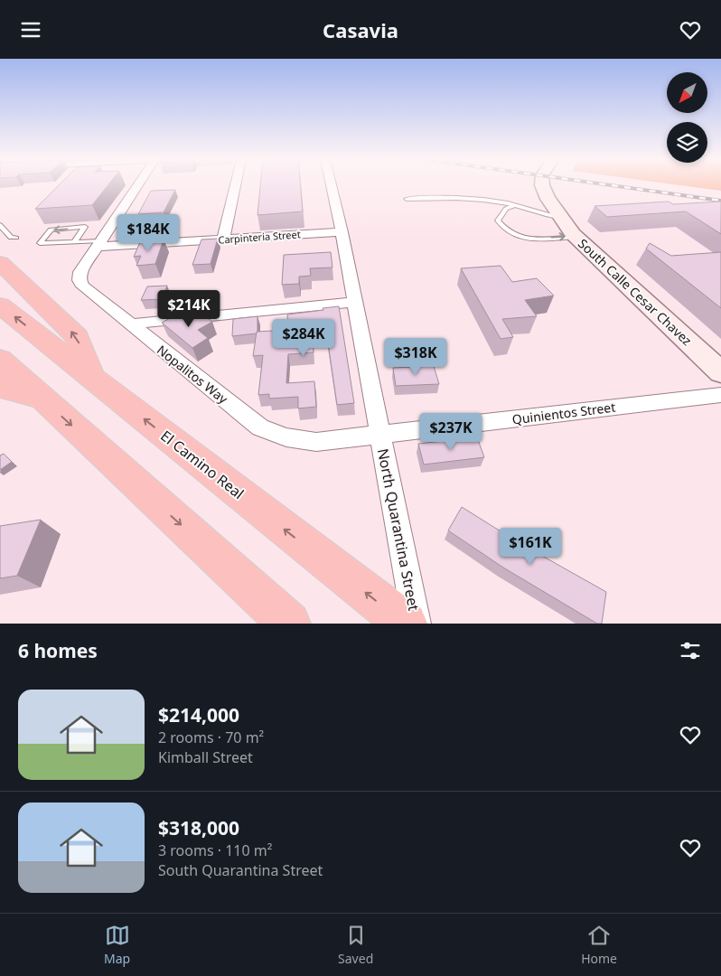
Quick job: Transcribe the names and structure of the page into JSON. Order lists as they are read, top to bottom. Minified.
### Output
{"streets":{"highway":["El Camino Real"],"street":["Carpinteria Street","South Calle Cesar Chavez","Nopalitos Way","Quinientos Street","North Quarantina Street"]},"crossings":[["Carpinteria Street","Nopalitos Way"],["Carpinteria Street","North Quarantina Street"],["Nopalitos Way","Quinientos Street"],["Nopalitos Way","North Quarantina Street"],["Quinientos Street","North Quarantina Street"]],"north":"bottom left","page":{"header":"Casavia","price":["$184K","$214K","$284K","$318K","$237K","$161K"],"heading":"6 homes","list":[{"name":"$214,000","note":"2 rooms · 70 m² · Kimball Street"},{"name":"$318,000","note":"3 rooms · 110 m² · South Quarantina Street"}],"tabs":["Map","Saved","Home"]}}
